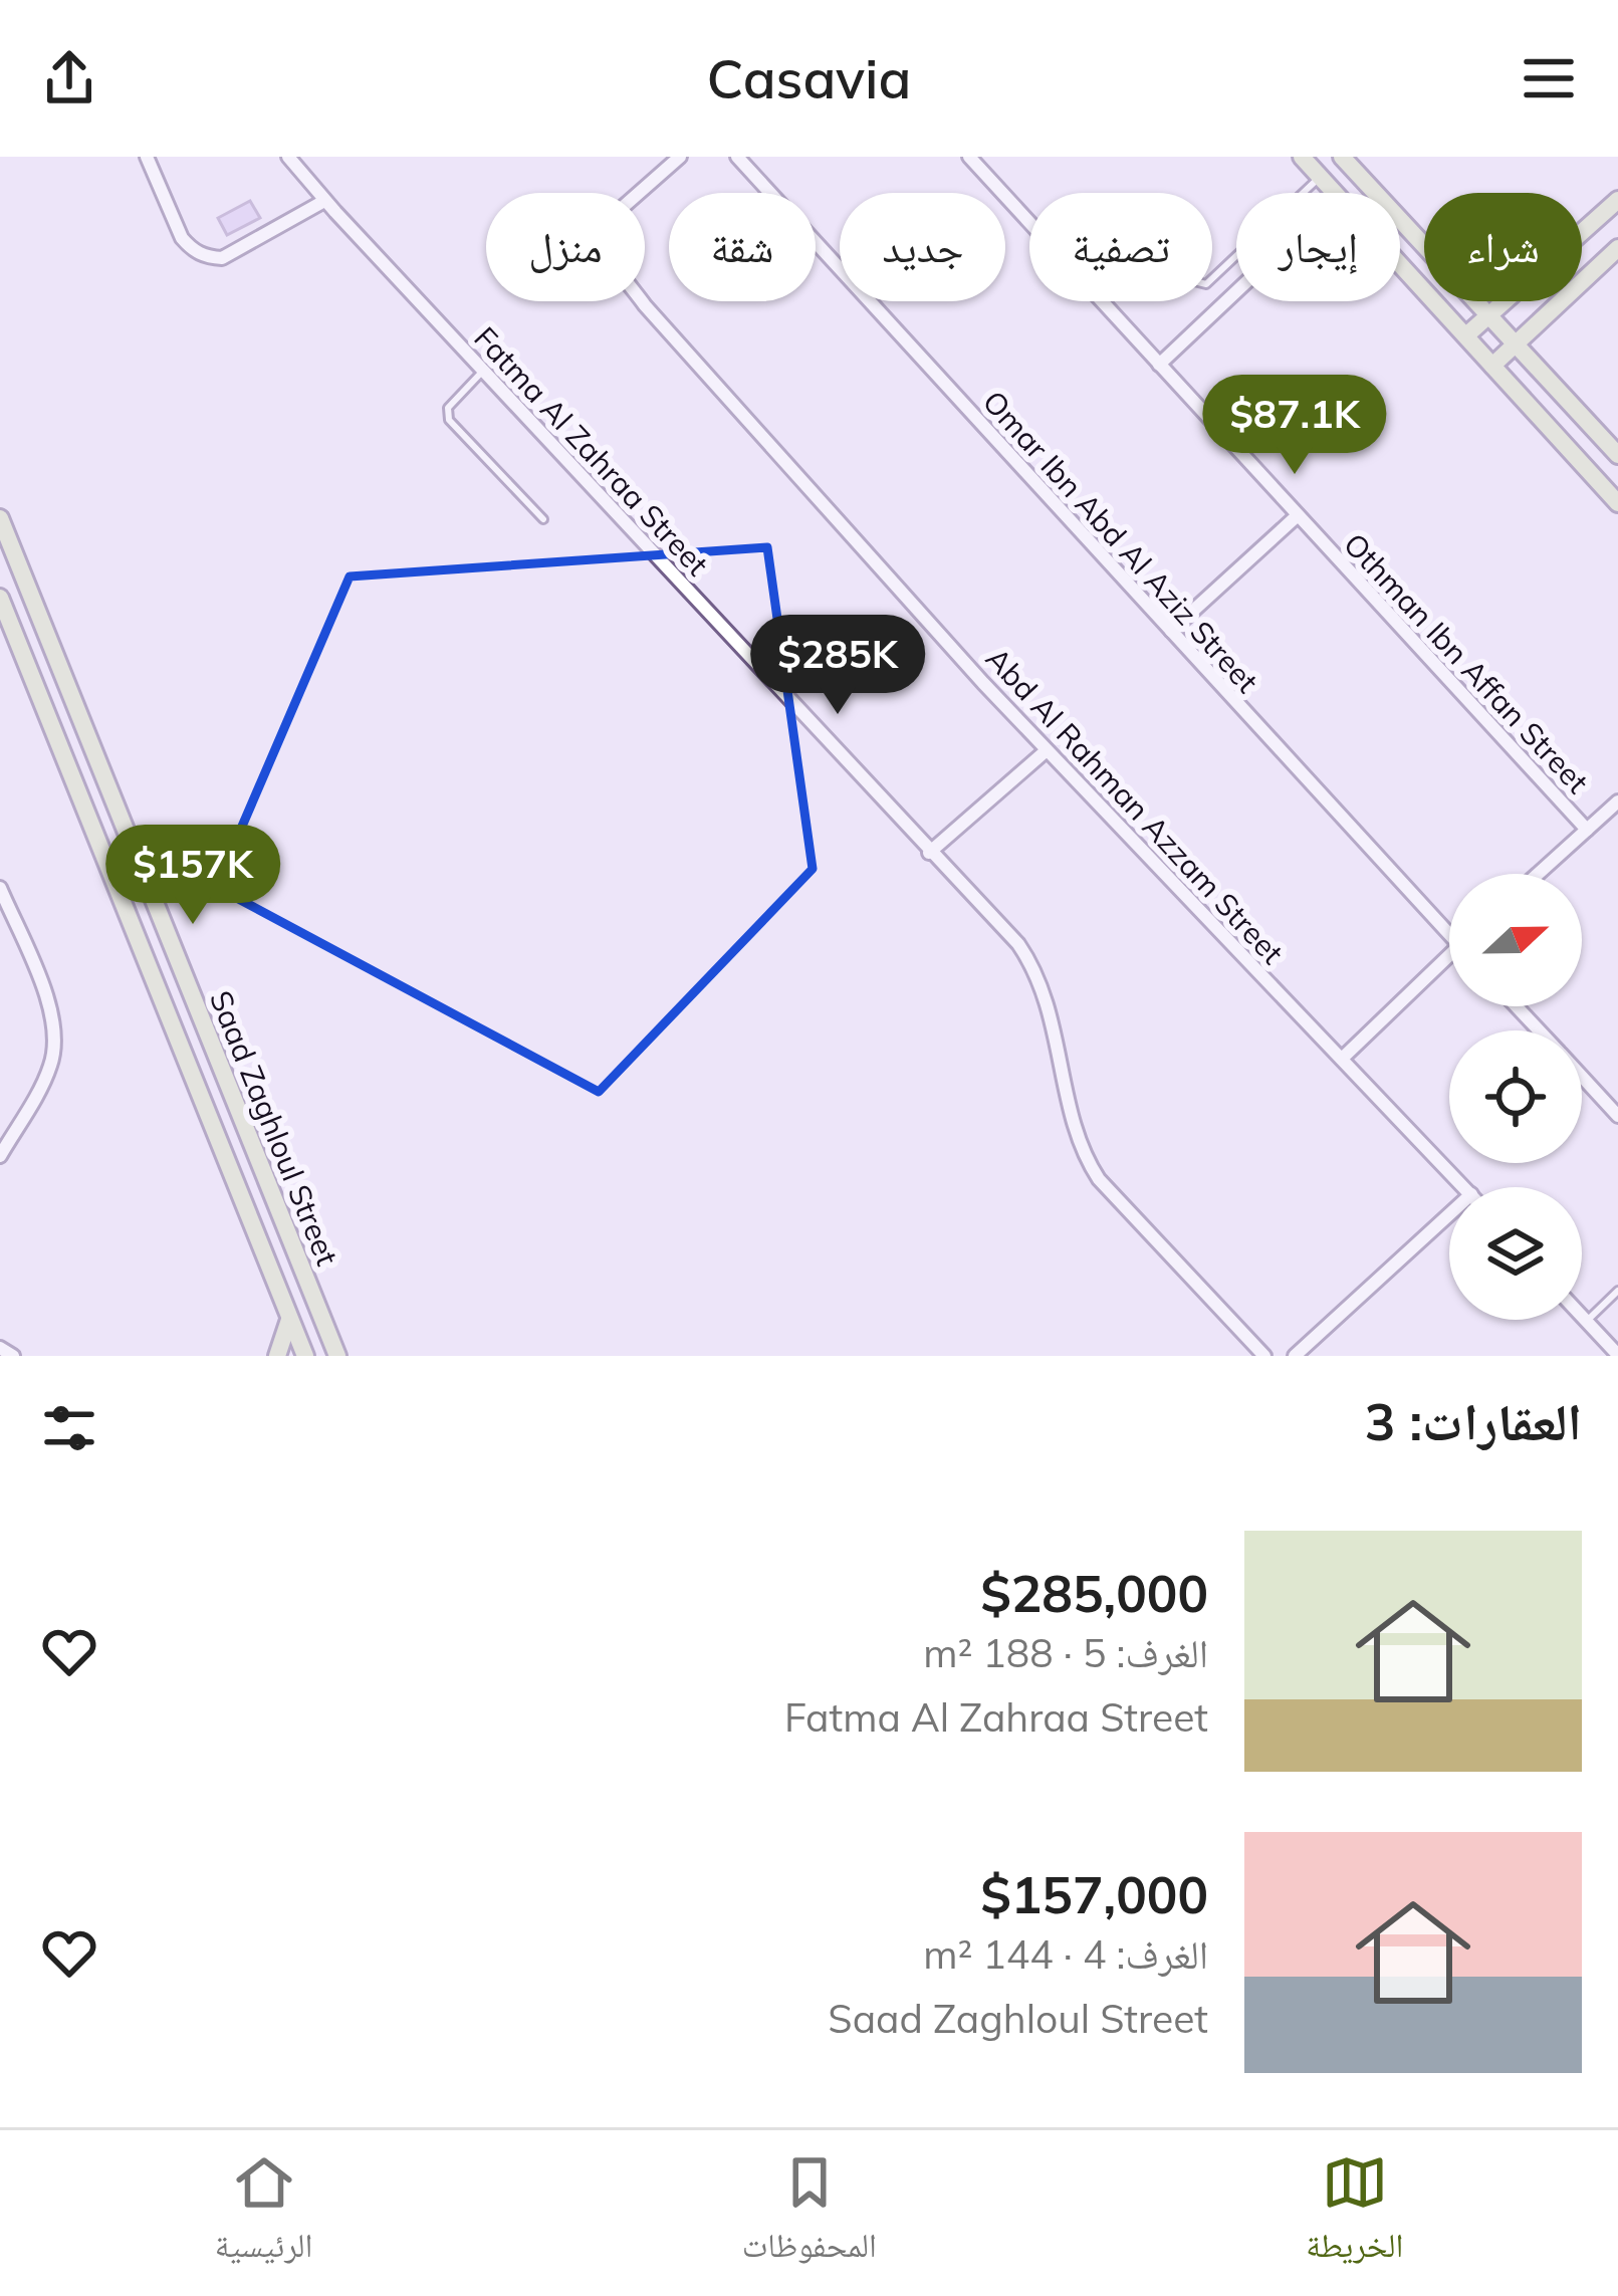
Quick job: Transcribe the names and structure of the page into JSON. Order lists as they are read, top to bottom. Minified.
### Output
{"streets":{"street":["Fatma Al Zahraa Street","Omar Ibn Abd Al Aziz Street","Othman Ibn Affan Street","Abd Al Rahman Azzam Street","Saad Zaghloul Street"]},"north":"right","page":{"header":"Casavia","chip":["شراء","إيجار","تصفية","جديد","شقة","منزل"],"price":["$87.1K","$285K","$157K"],"heading":"العقارات: 3","list":[{"name":"$285,000","note":"الغرف: 5 · 188 m² · Fatma Al Zahraa Street"},{"name":"$157,000","note":"الغرف: 4 · 144 m² · Saad Zaghloul Street"}],"tabs":["الخريطة","المحفوظات","الرئيسية"]}}
